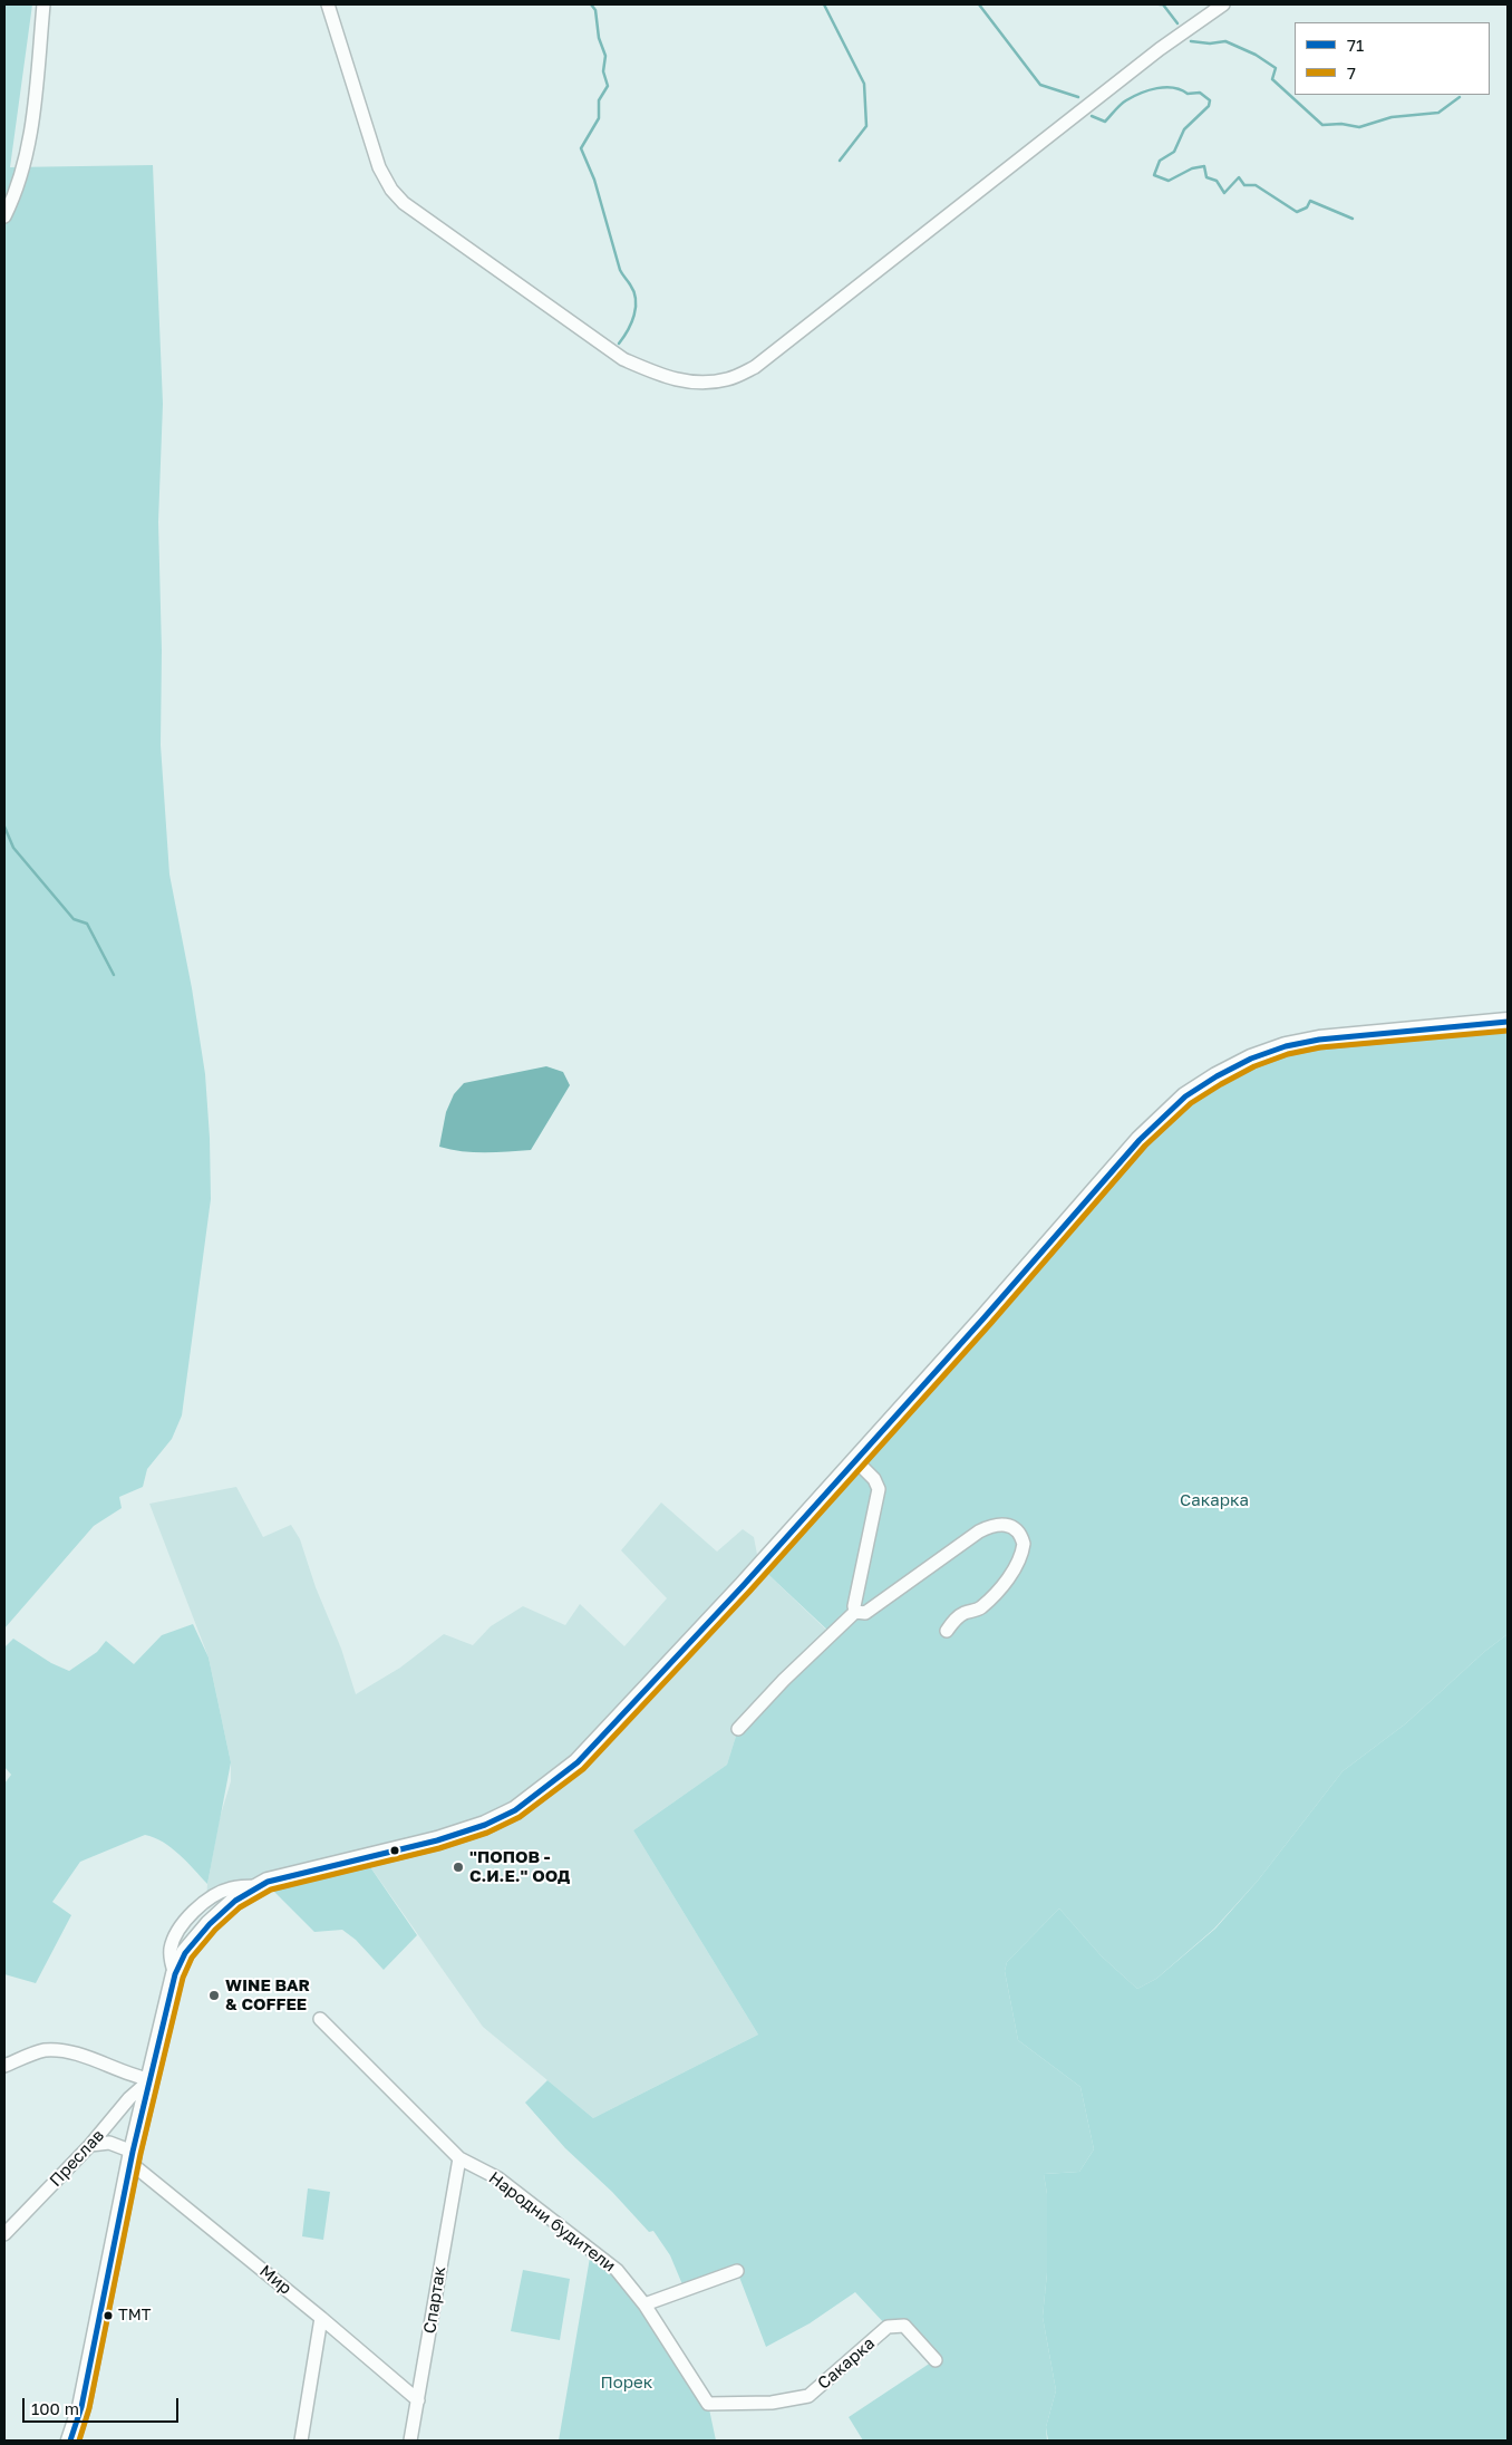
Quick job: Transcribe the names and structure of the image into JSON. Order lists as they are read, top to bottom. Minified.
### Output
{"streets":{"street":["Преслав","Народни будители","Мир","Спартак","Сакарка"]},"crossings":[["Народни будители","Спартак"],["Народни будители","Сакарка"],["Мир","Спартак"]],"parks":["Сакарка","Порек"],"places":["\"ПОПОВ - С.И.Е.\" ООД","WINE BAR & COFFEE","ТМТ"],"lines":["transit line 71","transit line 7"],"legend":["71","7"],"scale_bar":"100 m"}
